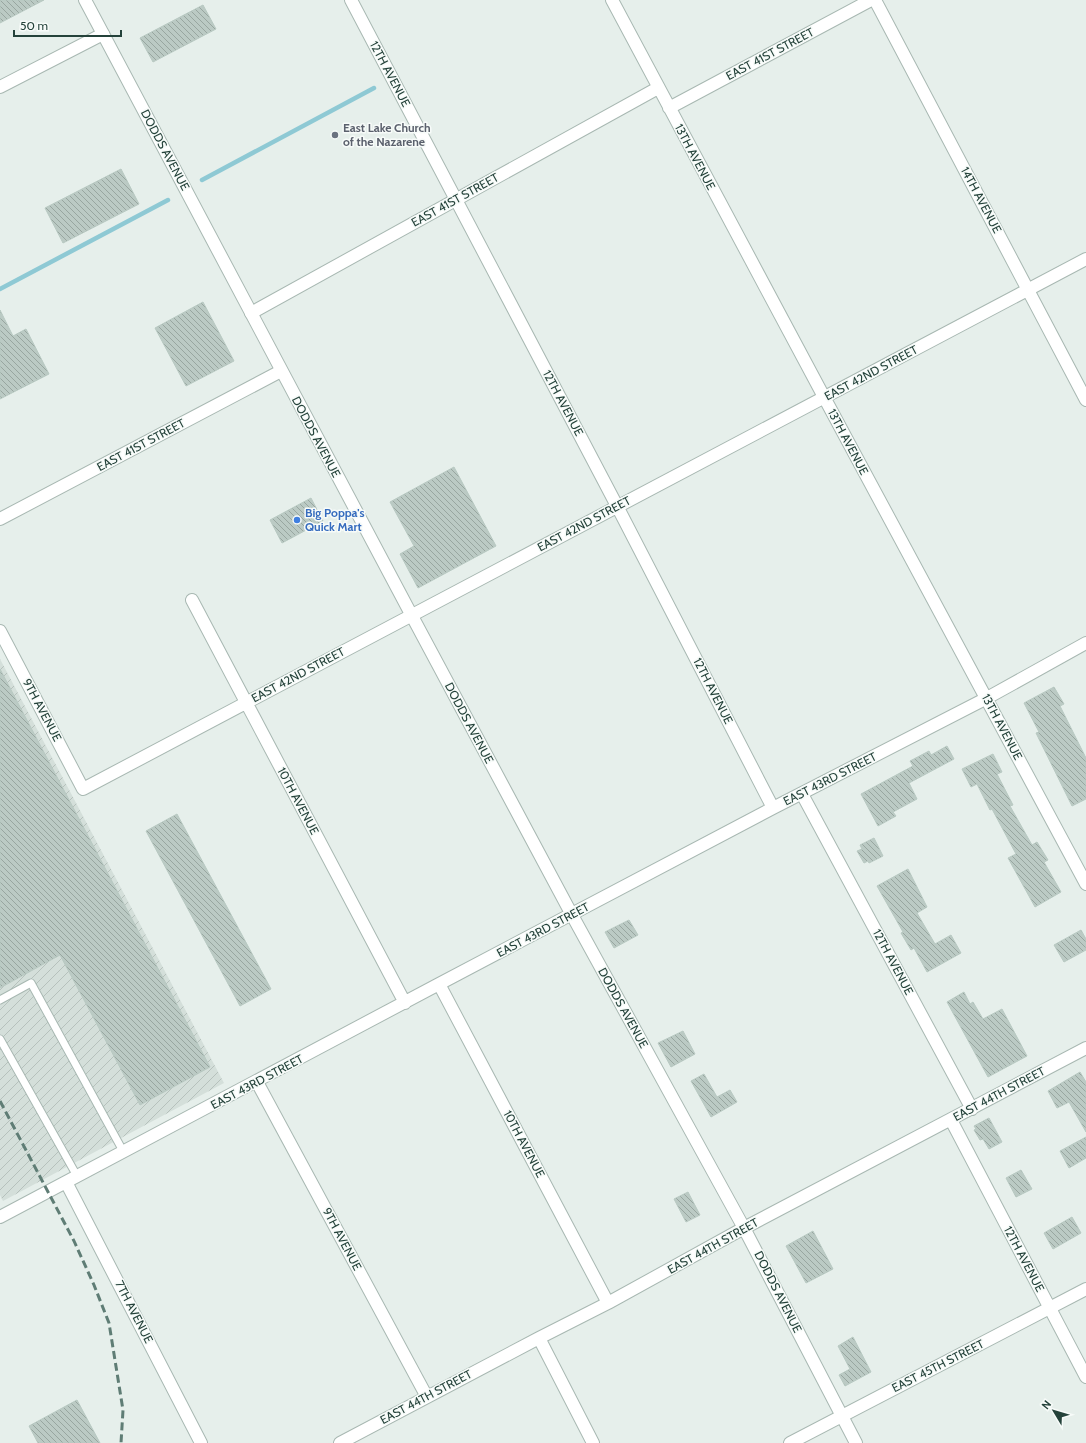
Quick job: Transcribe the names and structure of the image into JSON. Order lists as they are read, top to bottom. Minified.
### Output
{"streets":{"street":["EAST 41ST STREET","12TH AVENUE","DODDS AVENUE","13TH AVENUE","14TH AVENUE","EAST 42ND STREET","9TH AVENUE","EAST 43RD STREET","10TH AVENUE","EAST 44TH STREET","7TH AVENUE","EAST 45TH STREET"]},"crossings":[["EAST 41ST STREET","12TH AVENUE"],["EAST 41ST STREET","DODDS AVENUE"],["EAST 41ST STREET","13TH AVENUE"],["12TH AVENUE","EAST 42ND STREET"],["12TH AVENUE","EAST 43RD STREET"],["12TH AVENUE","EAST 44TH STREET"],["12TH AVENUE","EAST 45TH STREET"],["DODDS AVENUE","EAST 42ND STREET"],["DODDS AVENUE","EAST 43RD STREET"],["DODDS AVENUE","EAST 44TH STREET"],["DODDS AVENUE","EAST 45TH STREET"],["13TH AVENUE","EAST 42ND STREET"],["13TH AVENUE","EAST 43RD STREET"],["14TH AVENUE","EAST 42ND STREET"],["EAST 42ND STREET","9TH AVENUE"],["EAST 42ND STREET","10TH AVENUE"],["9TH AVENUE","EAST 43RD STREET"],["9TH AVENUE","EAST 44TH STREET"],["EAST 43RD STREET","10TH AVENUE"],["EAST 43RD STREET","7TH AVENUE"],["10TH AVENUE","EAST 44TH STREET"]],"places":["East Lake Church of the Nazarene","Big Poppa's Quick Mart"],"scale_bar":"50 m","north":"top left"}
